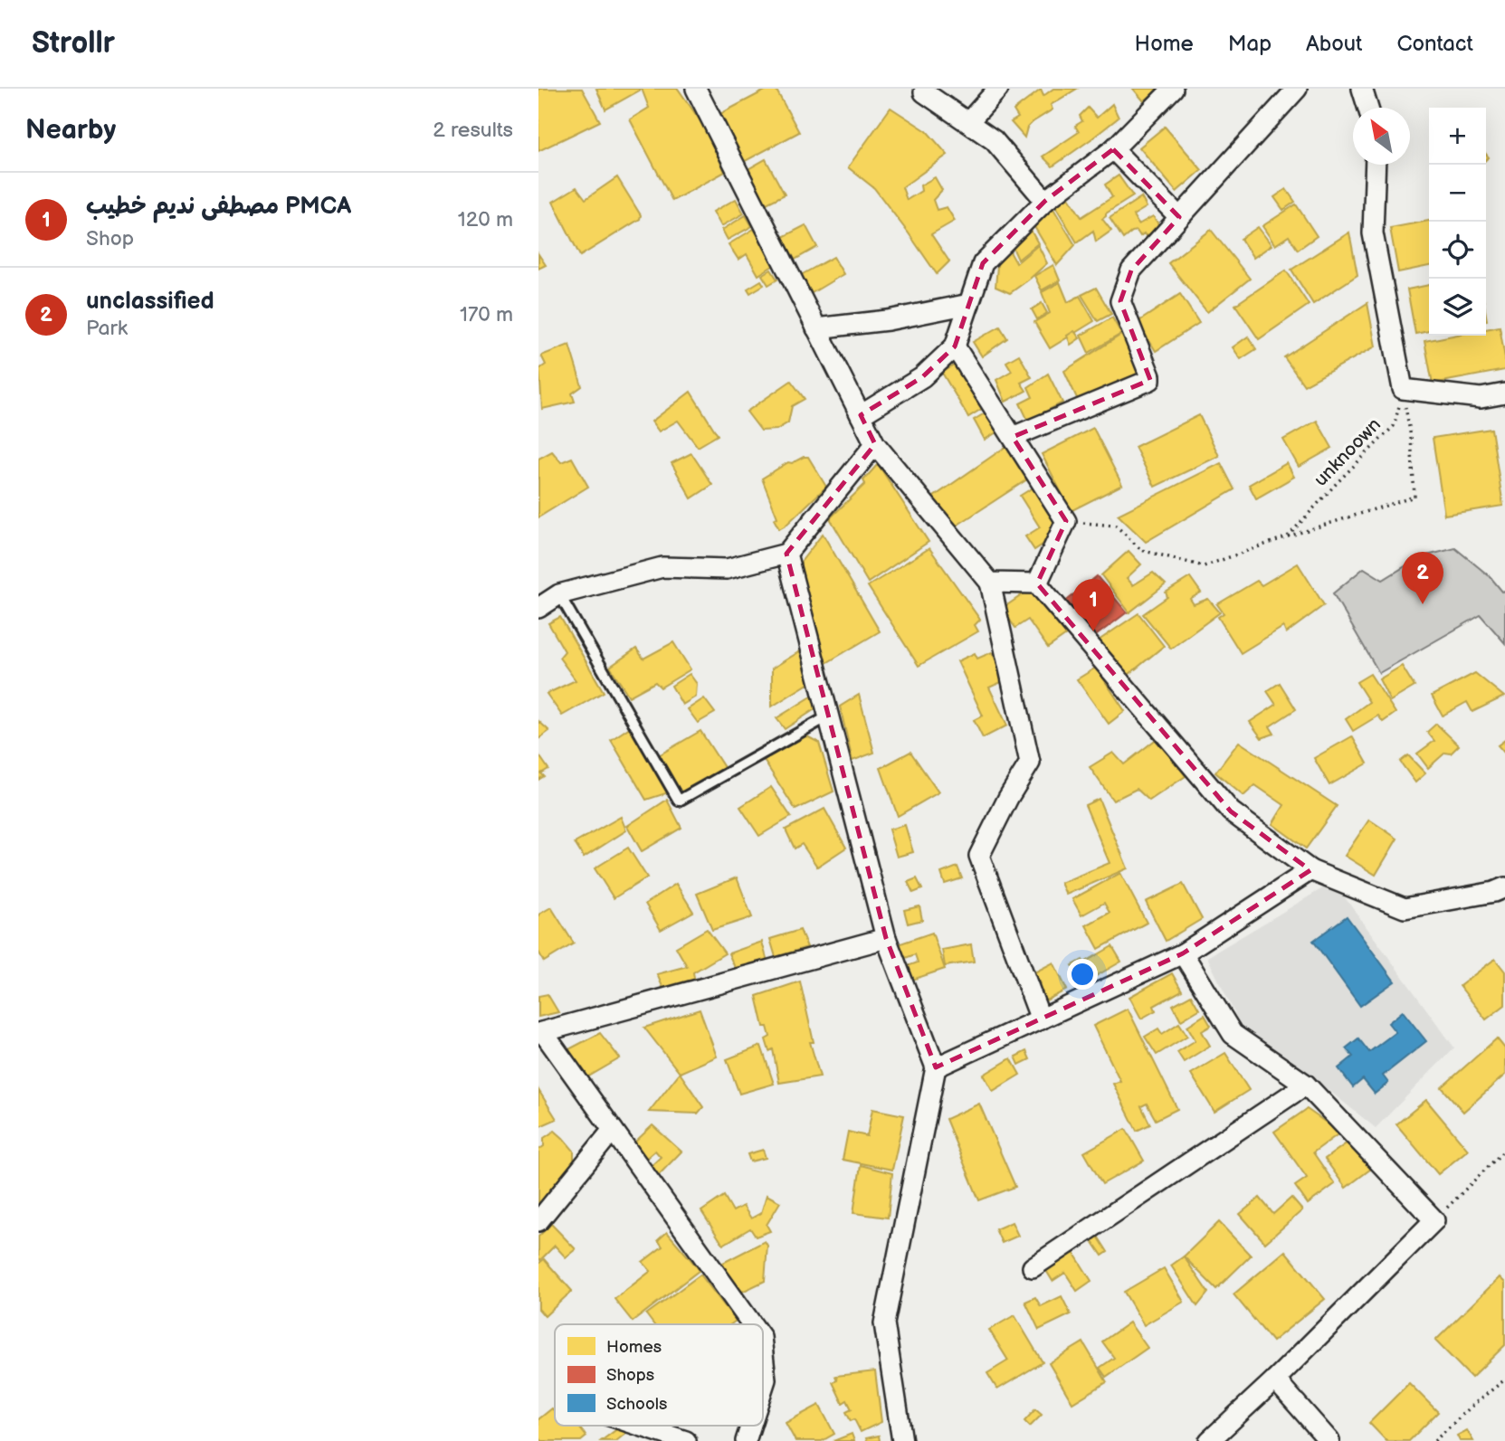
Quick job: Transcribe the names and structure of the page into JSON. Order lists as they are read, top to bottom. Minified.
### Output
{"streets":{"path":["unknoown"]},"legend":["Homes","Shops","Schools"],"north":"top left","page":{"header":"Strollr","nav":["Home","Map","About","Contact"],"heading":["Nearby","2 results"],"map_buttons":["+","−"],"list":[{"mark":"1","name":"مصطفى نديم خطيب PMCA","note":"Shop","value":"120 m"},{"mark":"2","name":"unclassified","note":"Park","value":"170 m"}],"pins":["2","1"]}}
